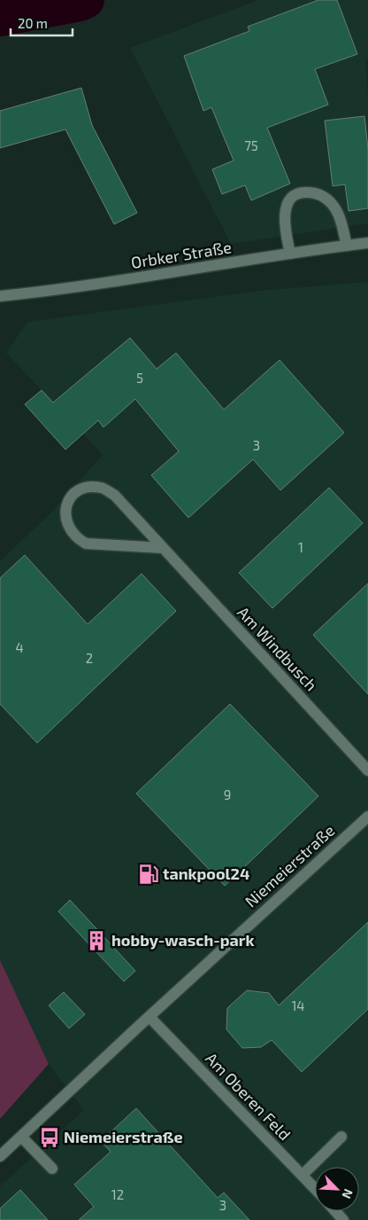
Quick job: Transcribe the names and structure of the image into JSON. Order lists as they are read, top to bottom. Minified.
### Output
{"streets":{"street":["Orbker Straße","Am Windbusch","Niemeierstraße","Am Oberen Feld"]},"crossings":[["Niemeierstraße","Am Oberen Feld"]],"places":{"fuel station":["tankpool24"],"building":["hobby-wasch-park"],"bus stop":["Niemeierstraße"]},"house_numbers":["75","5","3","1","4","2","9","14","12","3"],"scale_bar":"20 m","north":"bottom right"}
